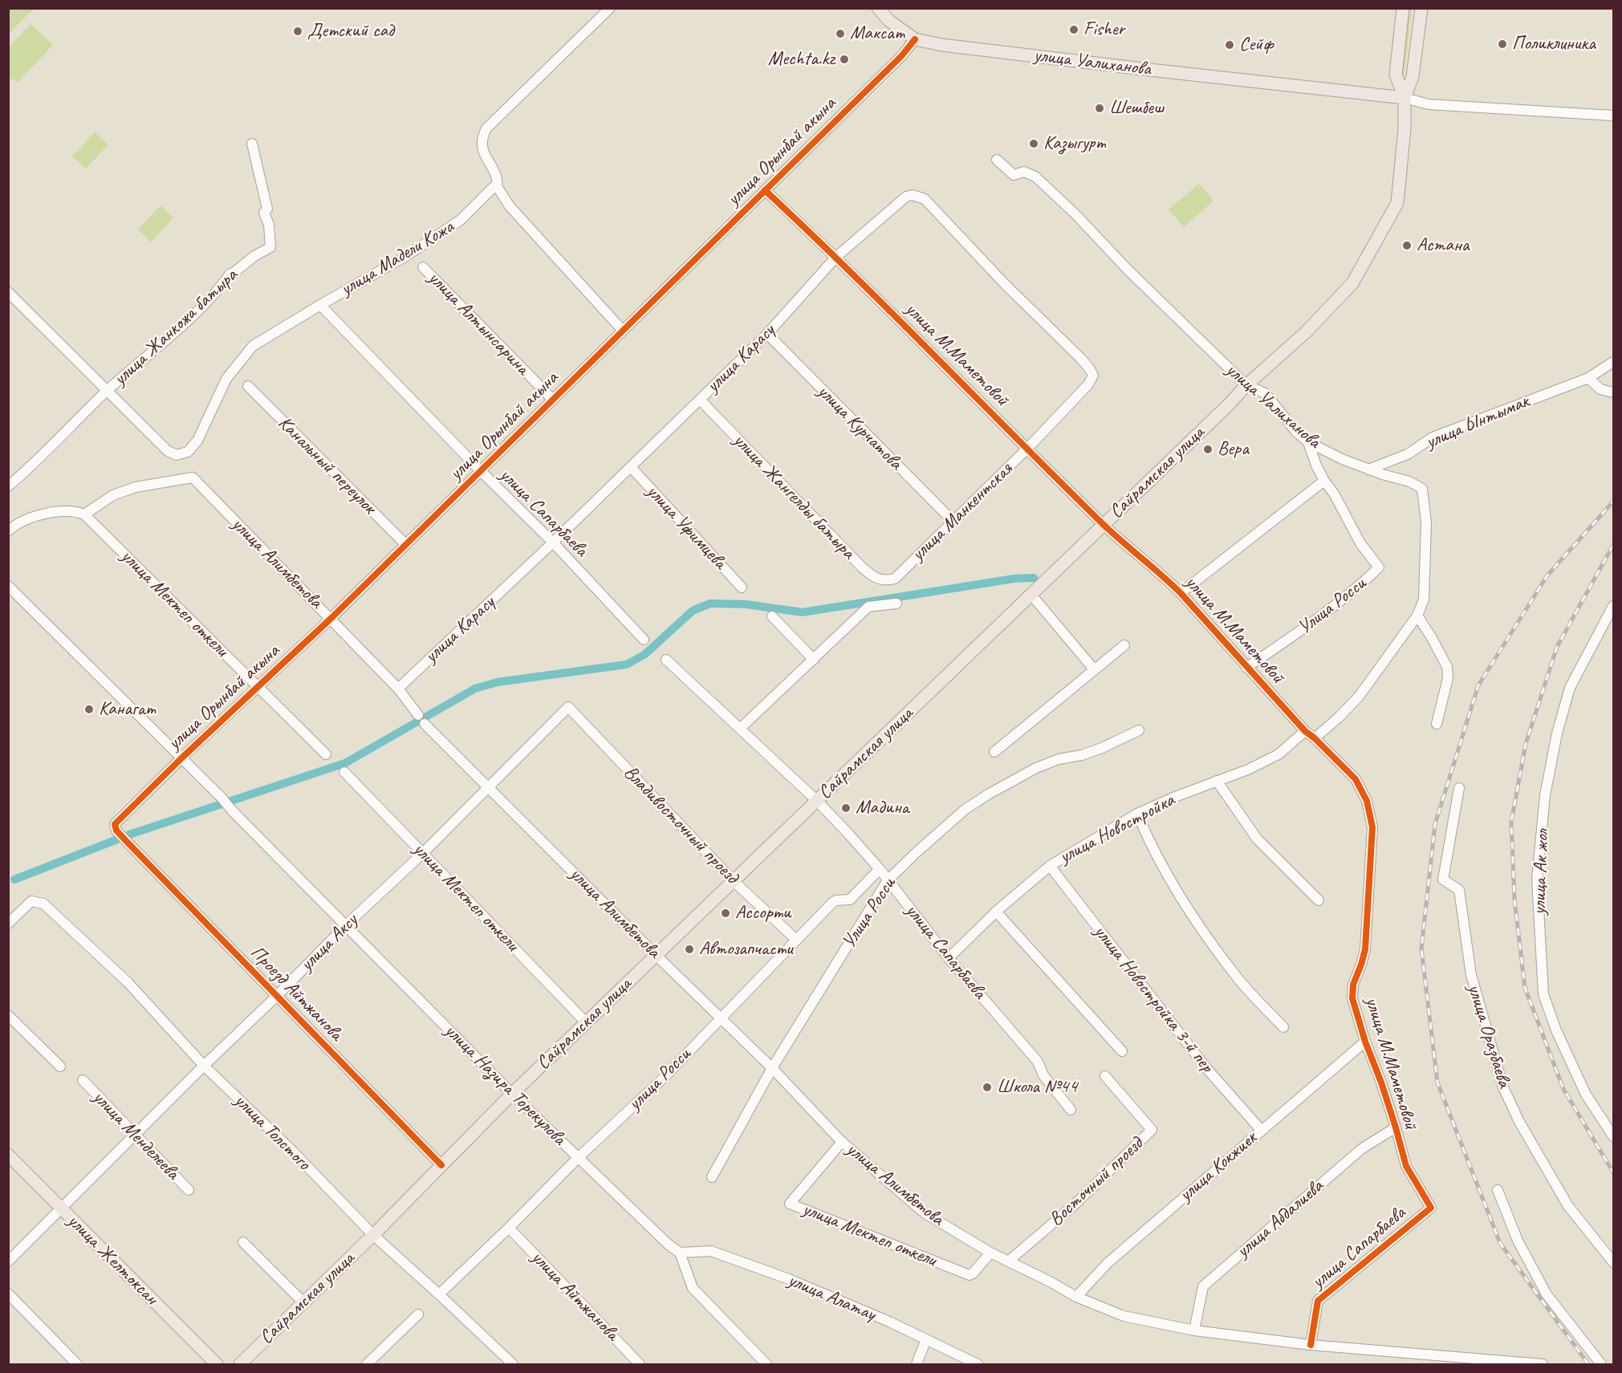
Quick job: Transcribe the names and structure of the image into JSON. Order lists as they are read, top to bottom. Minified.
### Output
{"streets":{"main road":["улица Уалиханова","Сайрамская улица","улица Желтоксан"],"street":["улица Орынбай акына","улица Мадели Кожа","улица Алтынсарина","улица Жанкожа батыра","улица М.Маметовой","улица Карасу","улица Ынтымак","улица Курчатова","Канальный переулок","улица Жангелды батыра","улица Манкентская","улица Сапарбаева","улица Уфимцева","улица Алимбетова","улица Мектеп откели","Улица Росси","Владивосточный проезд","улица Новостройка","улица Ак жол","улица Аксу","Проезд Айтжанова","улица Новостройка 3-й пер","улица Оразбаева","улица Росси","улица Назира Торекулова","улица Толстого","улица Менделеева","улица Кокжиек","Восточный проезд","улица Абдалиева","улица Айтжанова","улица Алатау"]},"crossings":[["улица Уалиханова","улица Орынбай акына"],["улица Уалиханова","улица М.Маметовой"],["улица Уалиханова","улица Ынтымак"],["улица Уалиханова","Сайрамская улица"],["улица Уалиханова","Улица Росси"],["улица Орынбай акына","улица Алтынсарина"],["улица Орынбай акына","улица М.Маметовой"],["улица Орынбай акына","Канальный переулок"],["улица Орынбай акына","улица Сапарбаева"],["улица Орынбай акына","улица Алимбетова"],["улица Орынбай акына","улица Мектеп откели"],["улица Орынбай акына","Проезд Айтжанова"],["улица Орынбай акына","улица Назира Торекулова"],["улица Мадели Кожа","улица Жанкожа батыра"],["улица Мадели Кожа","улица Сапарбаева"],["улица М.Маметовой","улица Карасу"],["улица М.Маметовой","Сайрамская улица"],["улица М.Маметовой","улица Манкентская"],["улица М.Маметовой","улица Сапарбаева"],["улица М.Маметовой","Улица Росси"],["улица М.Маметовой","улица Новостройка"],["улица М.Маметовой","улица Кокжиек"],["улица М.Маметовой","улица Абдалиева"],["улица Карасу","улица Курчатова"],["улица Карасу","улица Жангелды батыра"],["улица Карасу","улица Манкентская"],["улица Карасу","улица Сапарбаева"],["улица Карасу","улица Уфимцева"],["улица Карасу","улица Алимбетова"],["улица Курчатова","улица Манкентская"],["Сайрамская улица","улица Сапарбаева"],["Сайрамская улица","улица Алимбетова"],["Сайрамская улица","улица Мектеп откели"],["Сайрамская улица","Владивосточный проезд"],["Сайрамская улица","Проезд Айтжанова"],["Сайрамская улица","улица Назира Торекулова"],["Сайрамская улица","улица Толстого"],["улица Жангелды батыра","улица Манкентская"],["улица Сапарбаева","улица Алимбетова"],["улица Сапарбаева","Улица Росси"],["улица Сапарбаева","улица Новостройка"],["улица Сапарбаева","улица Росси"],["улица Алимбетова","улица Мектеп откели"],["улица Алимбетова","Улица Росси"],["улица Алимбетова","улица Аксу"],["улица Алимбетова","улица Росси"],["улица Алимбетова","улица Кокжиек"],["улица Алимбетова","Восточный проезд"],["улица Алимбетова","улица Абдалиева"],["улица Мектеп откели","улица Аксу"],["Владивосточный проезд","улица Аксу"],["Владивосточный проезд","улица Росси"],["улица Новостройка","улица Новостройка 3-й пер"],["улица Аксу","Проезд Айтжанова"],["улица Аксу","улица Назира Торекулова"],["улица Аксу","улица Толстого"],["улица Аксу","улица Менделеева"],["улица Аксу","улица Желтоксан"],["улица Новостройка 3-й пер","улица Кокжиек"],["улица Росси","улица Назира Торекулова"],["улица Росси","улица Толстого"],["улица Росси","улица Айтжанова"],["улица Назира Торекулова","улица Алатау"]],"places":["Fisher","Детский сад","Максат","Поликлиника","Сейф","Mechta.kz","Шешбеш","Казыгурт","Астана","Вера","Канагат","Мадина","Ассорти","Автозапчасти","Школа №44"]}
